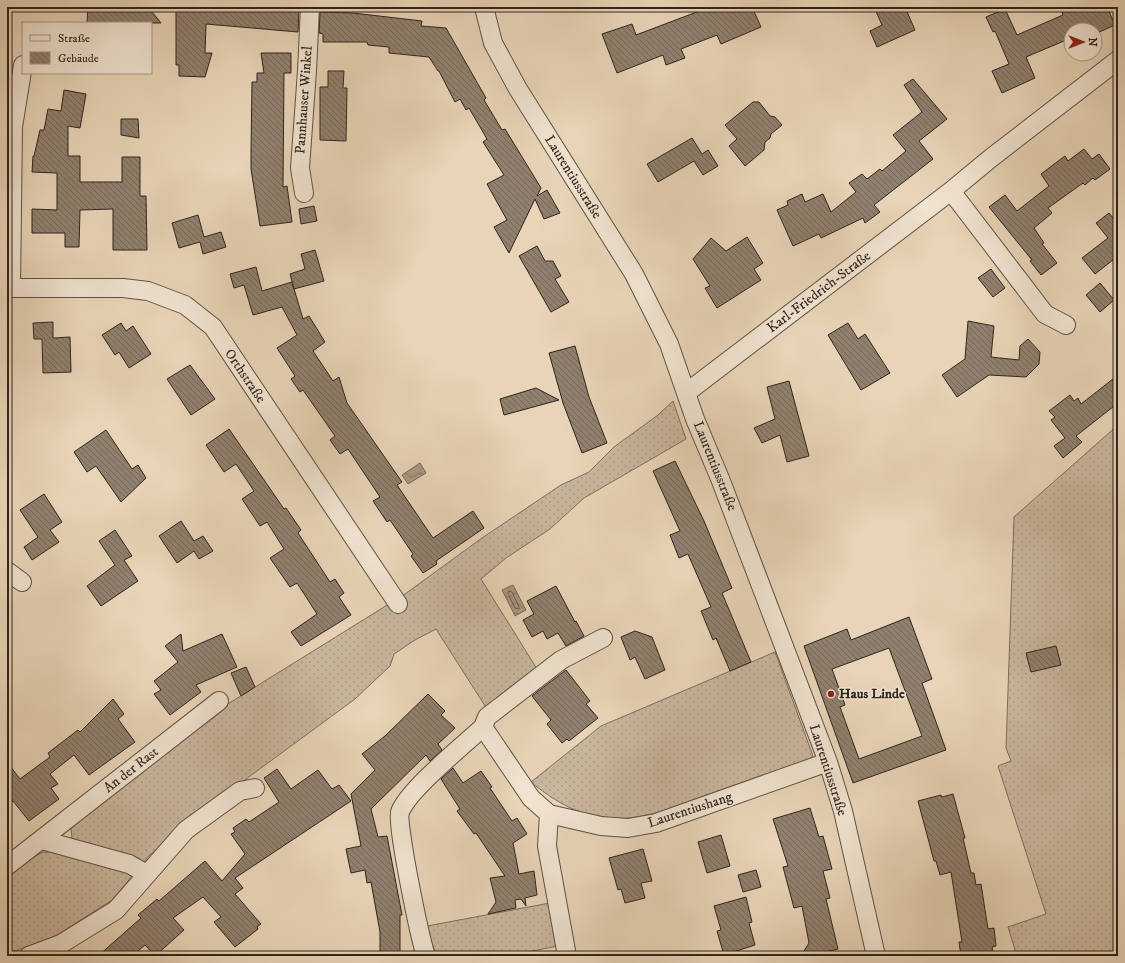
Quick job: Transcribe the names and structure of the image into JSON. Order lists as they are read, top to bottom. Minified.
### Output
{"streets":{"street":["Pannhauser Winkel","Laurentiusstraße","Karl-Friedrich-Straße","Orthstraße","An der Rast","Laurentiushang"]},"crossings":[["Laurentiusstraße","Karl-Friedrich-Straße"],["Laurentiusstraße","Laurentiushang"]],"places":["Haus Linde"],"legend":["Straße","Gebäude"],"north":"right"}
